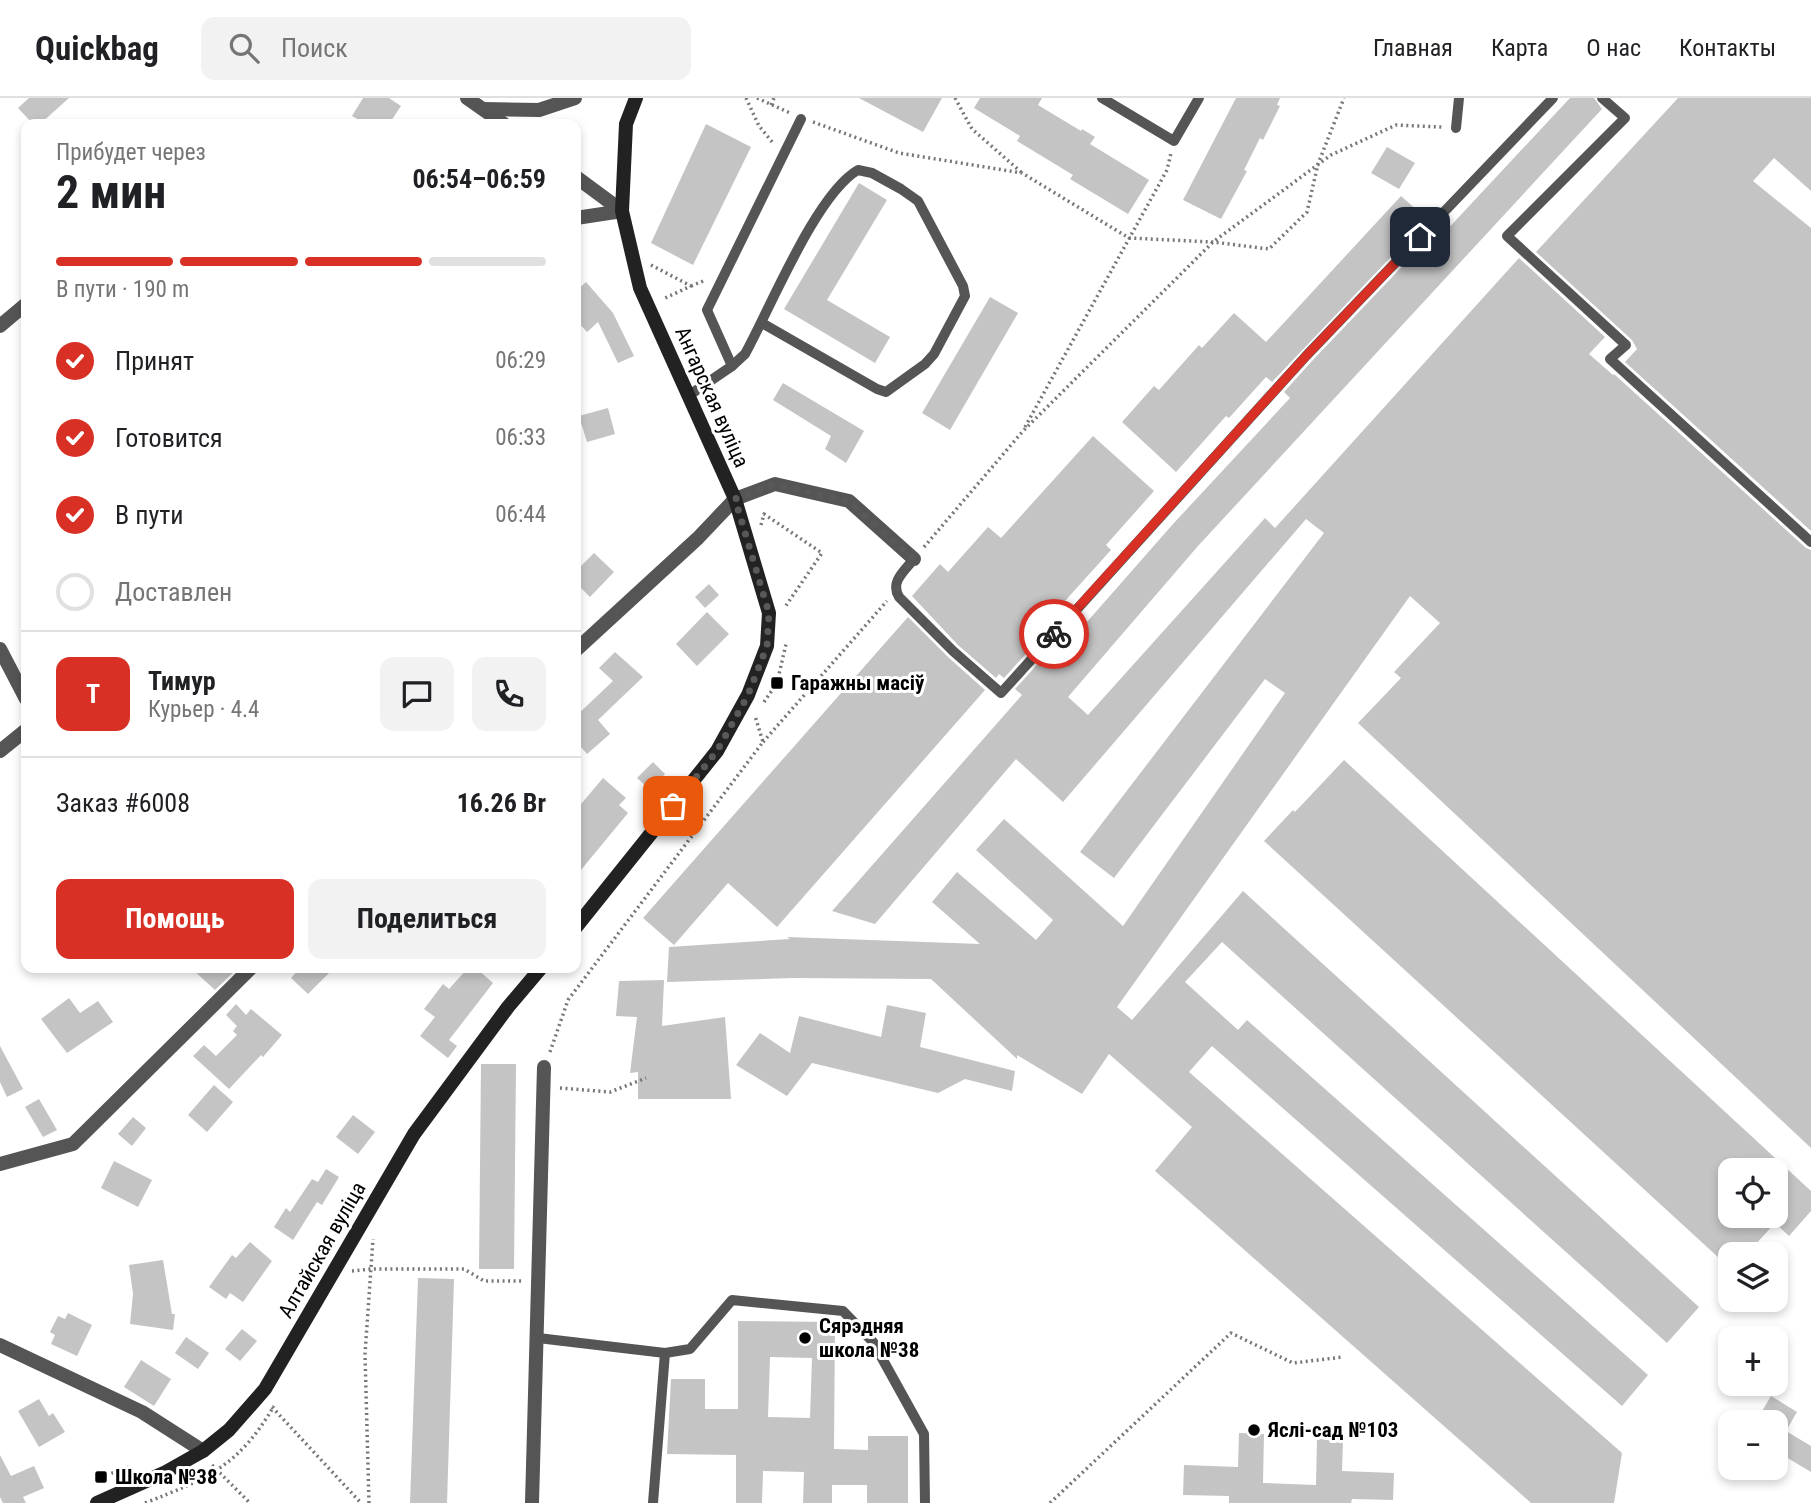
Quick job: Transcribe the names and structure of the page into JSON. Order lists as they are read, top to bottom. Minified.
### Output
{"streets":{"main road":["Ангарская вуліца","Алтайская вуліца"]},"places":{"transit":["Гаражны масіў","Школа №38"],"other":["Сярэдняя школа №38","Яслі-сад №103"]},"page":{"header":"Quickbag","search":"Поиск","nav":["Главная","Карта","О нас","Контакты"],"heading":["2 мин","Прибудет через","06:54–06:59"],"panel":["Тимур","Курьер · 4.4","Заказ #6008","16.26 Br"],"bar":"В пути · 190 m","list":[["Принят","06:29"],["Готовится","06:33"],["В пути","06:44"],"Доставлен"],"round":"Т","buttons":["Помощь","Поделиться"],"map_buttons":["+","−"]}}
